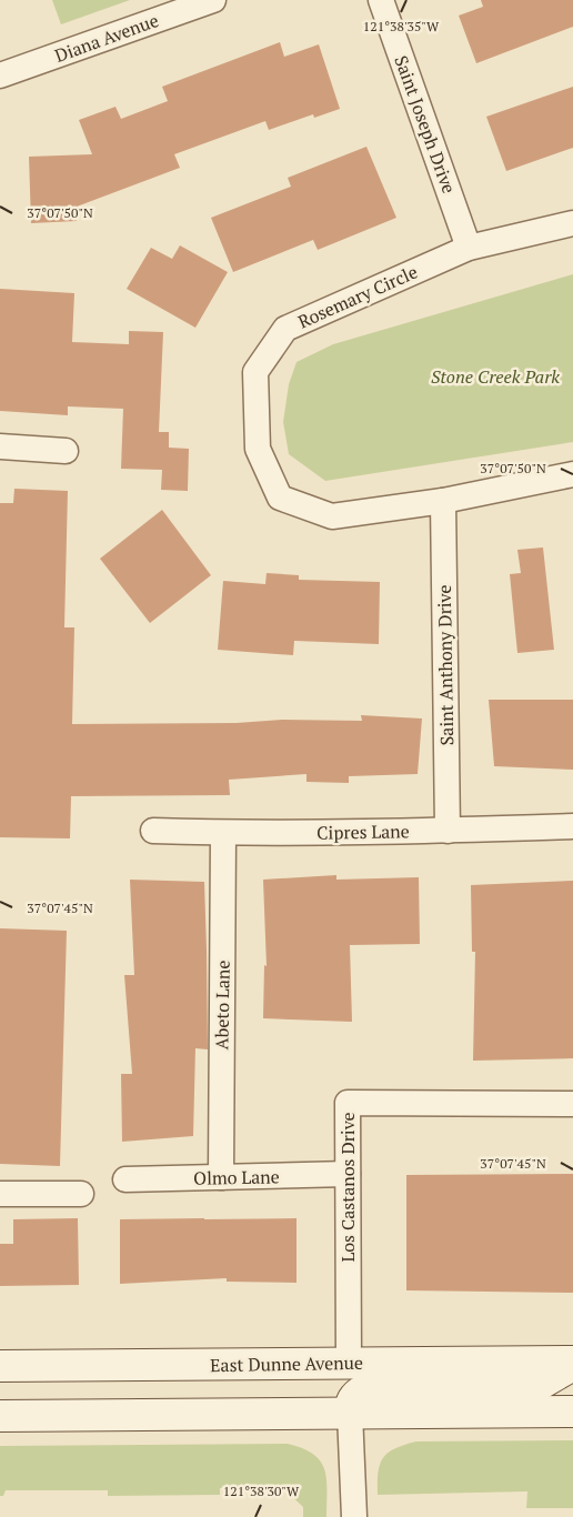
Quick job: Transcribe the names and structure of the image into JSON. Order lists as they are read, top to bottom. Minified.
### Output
{"streets":{"main road":["East Dunne Avenue"],"street":["Diana Avenue","Saint Joseph Drive","Rosemary Circle","Saint Anthony Drive","Cipres Lane","Abeto Lane","Olmo Lane","Los Castanos Drive"]},"crossings":[["Saint Joseph Drive","Rosemary Circle"],["Rosemary Circle","Saint Anthony Drive"],["Saint Anthony Drive","Cipres Lane"],["Cipres Lane","Abeto Lane"],["Abeto Lane","Olmo Lane"],["Olmo Lane","Los Castanos Drive"],["Los Castanos Drive","East Dunne Avenue"]],"parks":["Stone Creek Park"],"coordinates":["121°38'35\"W","37°07'50\"N","37°07'45\"N","121°38'30\"W"]}
